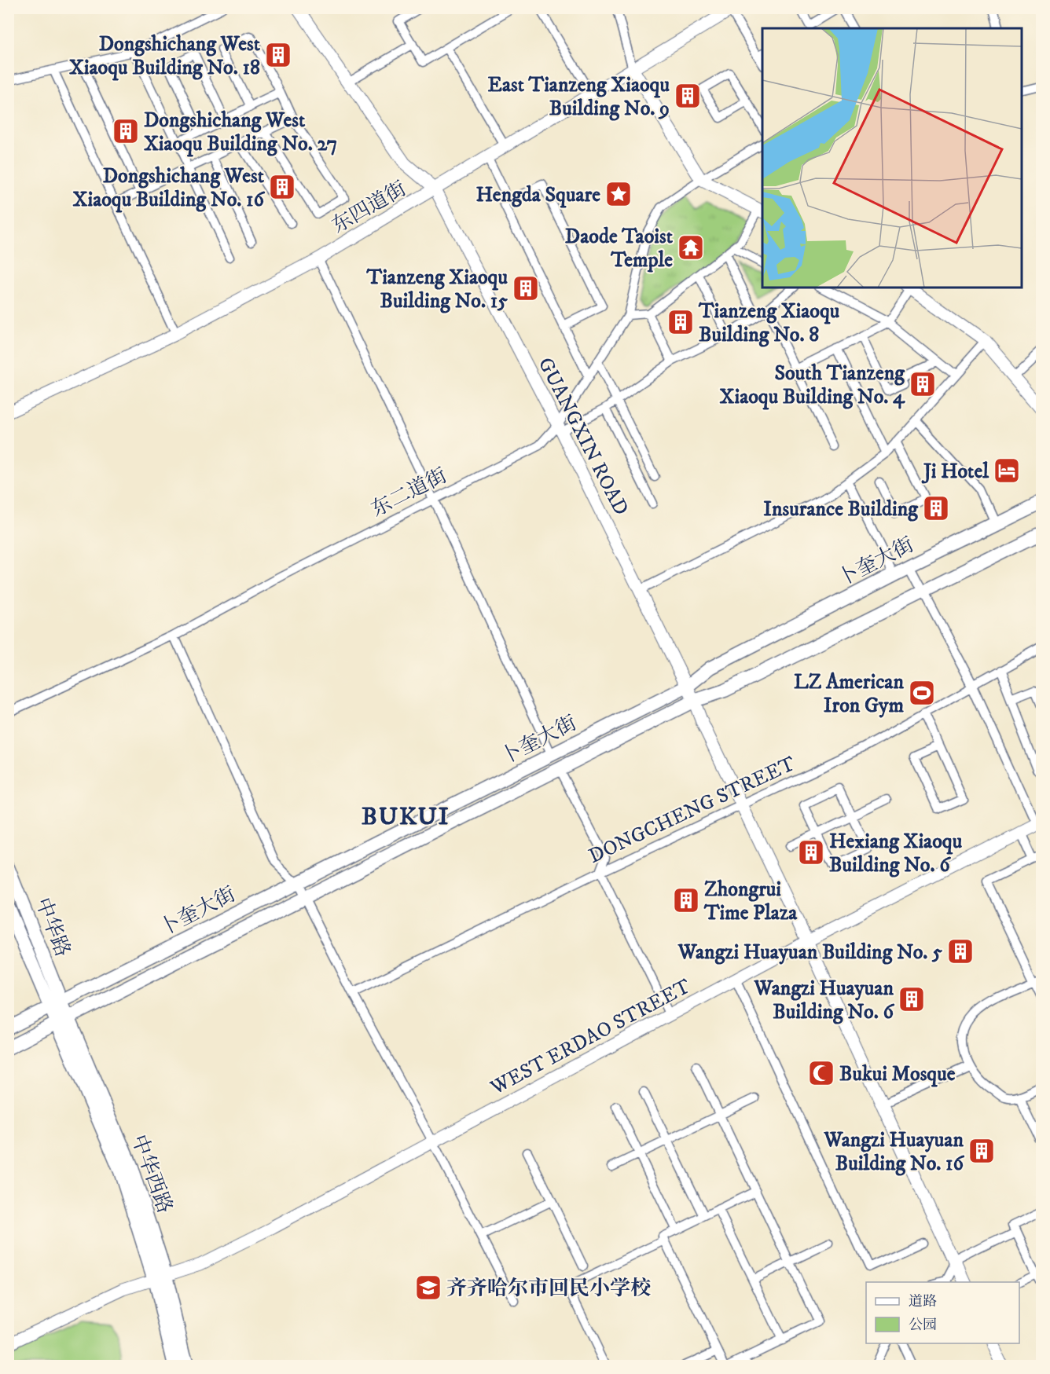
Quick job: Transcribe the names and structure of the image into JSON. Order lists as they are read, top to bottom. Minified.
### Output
{"streets":{"main road":["东四道街","GUANGXIN ROAD","卜奎大街","中华路","WEST ERDAO STREET","中华西路"],"street":["东二道街","DONGCHENG STREET"]},"crossings":[["东四道街","GUANGXIN ROAD"],["GUANGXIN ROAD","东二道街"],["GUANGXIN ROAD","卜奎大街"],["GUANGXIN ROAD","DONGCHENG STREET"],["GUANGXIN ROAD","WEST ERDAO STREET"],["卜奎大街","中华路"],["卜奎大街","中华西路"],["中华路","中华西路"],["WEST ERDAO STREET","中华西路"]],"districts":["BUKUI"],"places":{"building":["Dongshichang West Xiaoqu Building No. 18","East Tianzeng Xiaoqu Building No. 9","Dongshichang West Xiaoqu Building No. 27","Dongshichang West Xiaoqu Building No. 16","Tianzeng Xiaoqu Building No. 15","Tianzeng Xiaoqu Building No. 8","South Tianzeng Xiaoqu Building No. 4","Insurance Building","Hexiang Xiaoqu Building No. 6","Zhongrui Time Plaza","Wangzi Huayuan Building No. 5","Wangzi Huayuan Building No. 6","Wangzi Huayuan Building No. 16"],"place":["Hengda Square"],"temple":["Daode Taoist Temple"],"hotel":["Ji Hotel"],"sports":["LZ American Iron Gym"],"mosque":["Bukui Mosque"],"school or university":["齐齐哈尔市回民小学校"]},"legend":["道路","公园"]}
